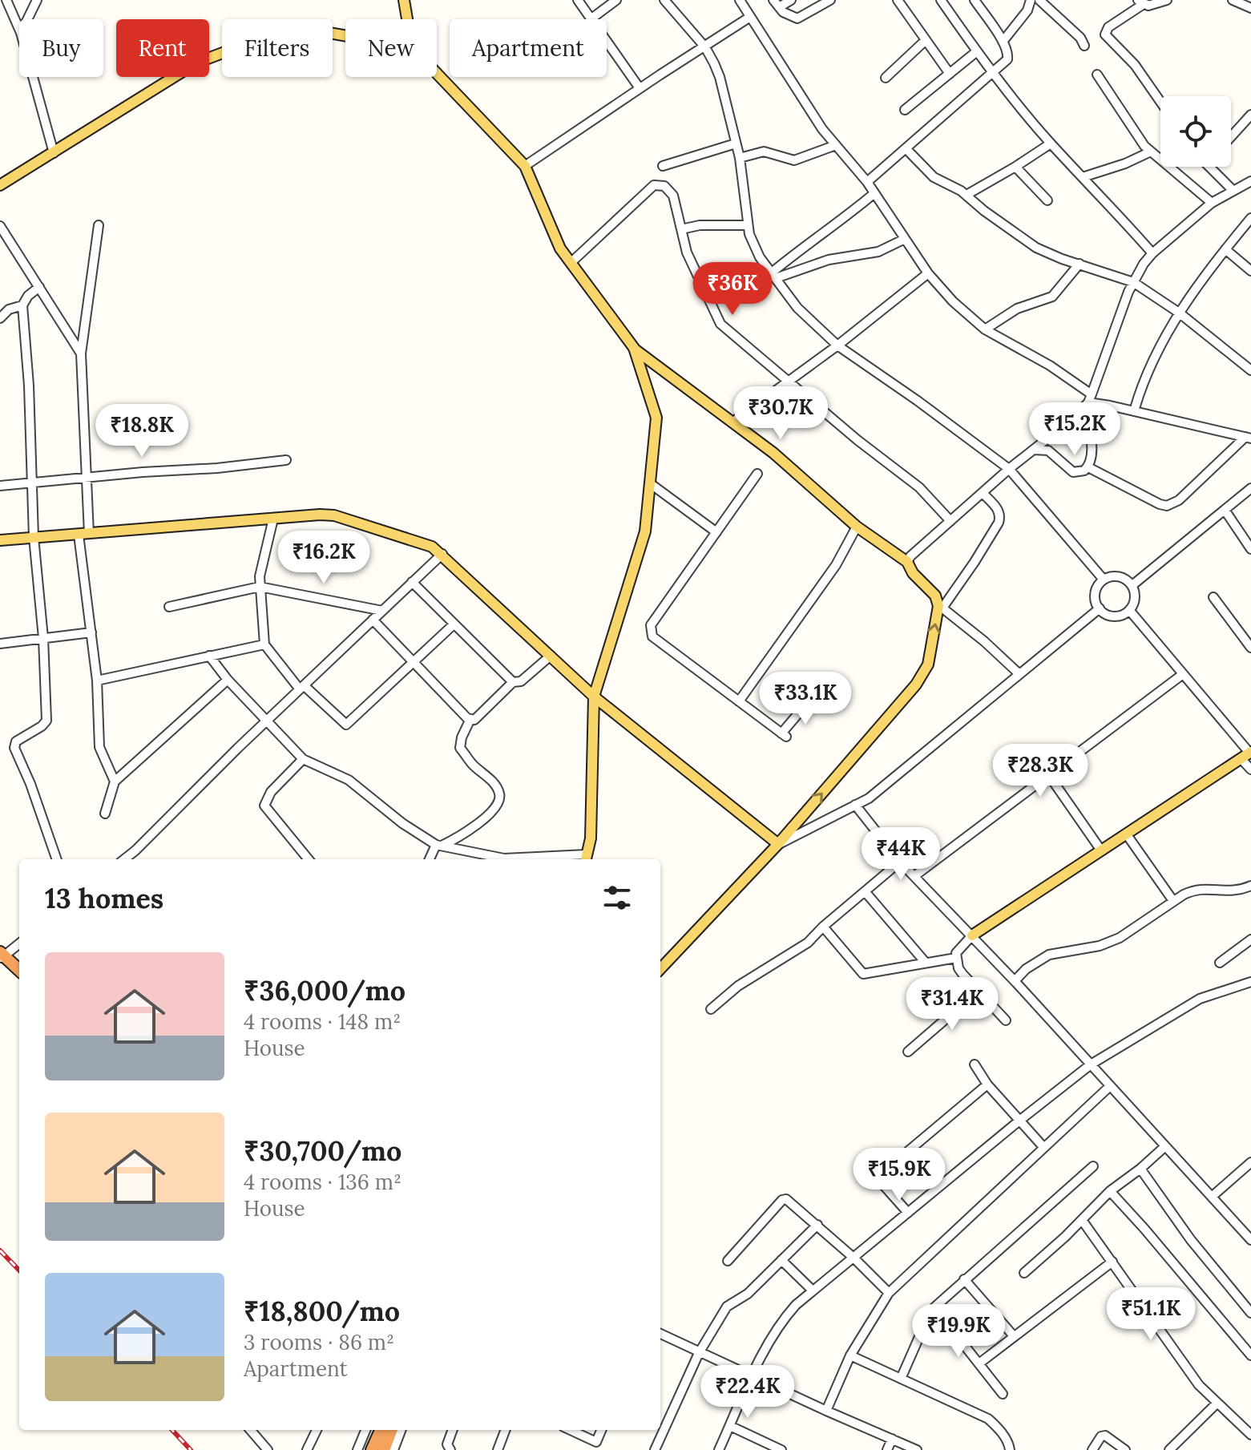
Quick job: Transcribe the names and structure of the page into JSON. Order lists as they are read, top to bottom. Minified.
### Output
{"page":{"chip":["Buy","Rent","Filters","New","Apartment"],"price":["₹36K","₹30.7K","₹15.2K","₹18.8K","₹16.2K","₹33.1K","₹28.3K","₹44K","₹31.4K","₹15.9K","₹51.1K","₹19.9K","₹22.4K"],"heading":"13 homes","list":[{"name":"₹36,000/mo","note":"4 rooms · 148 m² · House"},{"name":"₹30,700/mo","note":"4 rooms · 136 m² · House"},{"name":"₹18,800/mo","note":"3 rooms · 86 m² · Apartment"}]}}
